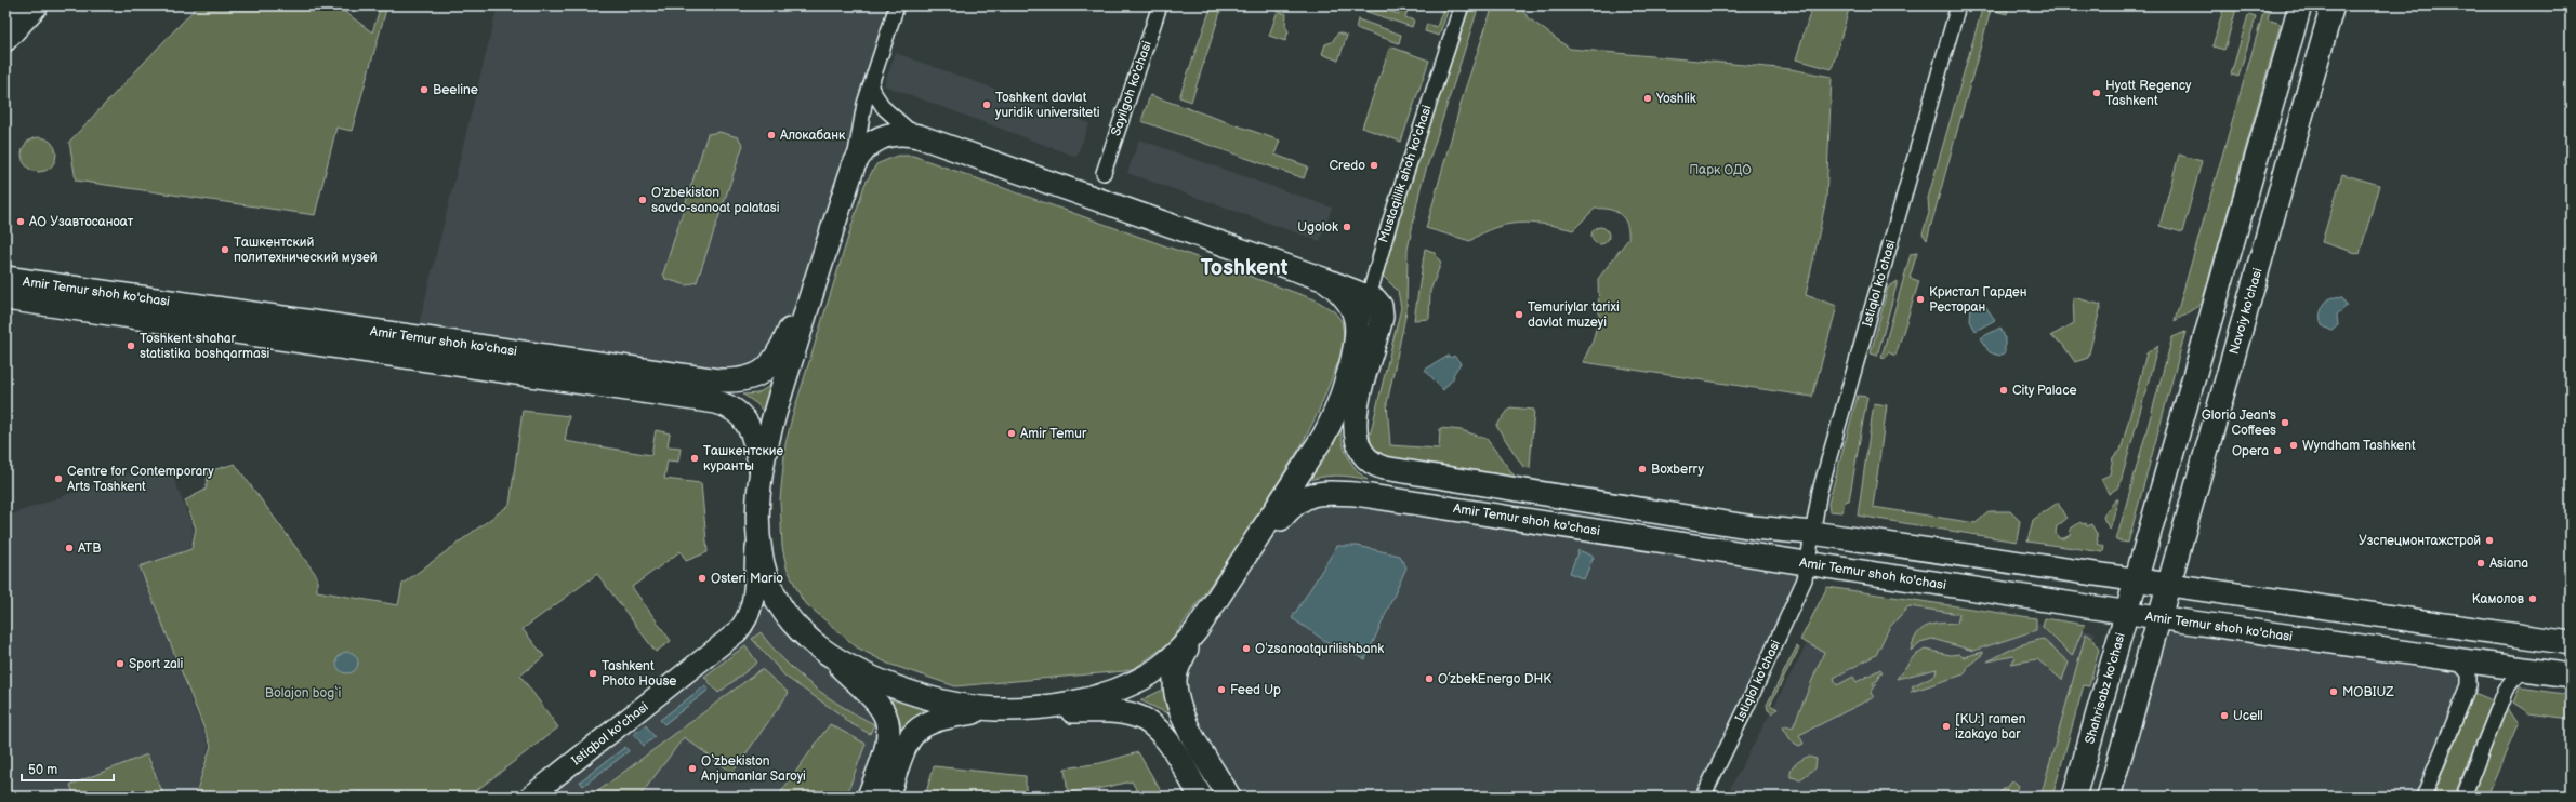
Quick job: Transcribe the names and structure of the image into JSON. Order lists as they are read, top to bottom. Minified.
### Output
{"streets":{"main road":["Amir Temur shoh ko'chasi","Navoiy ko'chasi","Shahrisabz ko'chasi"],"street":["Sayilgoh ko'chasi","Mustaqillik shoh ko'chasi","Istiqlol ko‘chasi","Istiqlol ko'chasi","Istiqbol ko'chasi"]},"crossings":[["Istiqlol ko‘chasi","Amir Temur shoh ko'chasi"],["Istiqlol ko‘chasi","Istiqlol ko'chasi"],["Amir Temur shoh ko'chasi","Navoiy ko'chasi"],["Amir Temur shoh ko'chasi","Istiqlol ko'chasi"],["Amir Temur shoh ko'chasi","Shahrisabz ko'chasi"]],"districts":["Toshkent"],"parks":["Парк ОДО","Bolajon bog‘i"],"places":["Beeline","Hyatt Regency Tashkent","Yoshlik","Toshkent davlat yuridik universiteti","Алокабанк","Credo","O'zbekiston savdo-sanoat palatasi","АО Узавтосаноат","Ugolok","Ташкентский политехнический музей","Кристал Гарден Ресторан","Temuriylar tarixi davlat muzeyi","Toshkent shahar statistika boshqarmasi","City Palace","Gloria Jean's Coffees","Amir Temur","Wyndham Tashkent","Opera","Ташкентские куранты","Boxberry","Centre for Contemporary Arts Tashkent","Узспецмонтажстрой","ATB","Asiana","Osteri Mario","Камолов","Oʻzsanoatqurilishbank","Sport zali","Tashkent Photo House","O’zbekEnergo DHK","Feed Up","MOBIUZ","Ucell","[KU:] ramen izakaya bar","O‘zbekiston Anjumanlar Saroyi"],"scale_bar":"50 m"}
